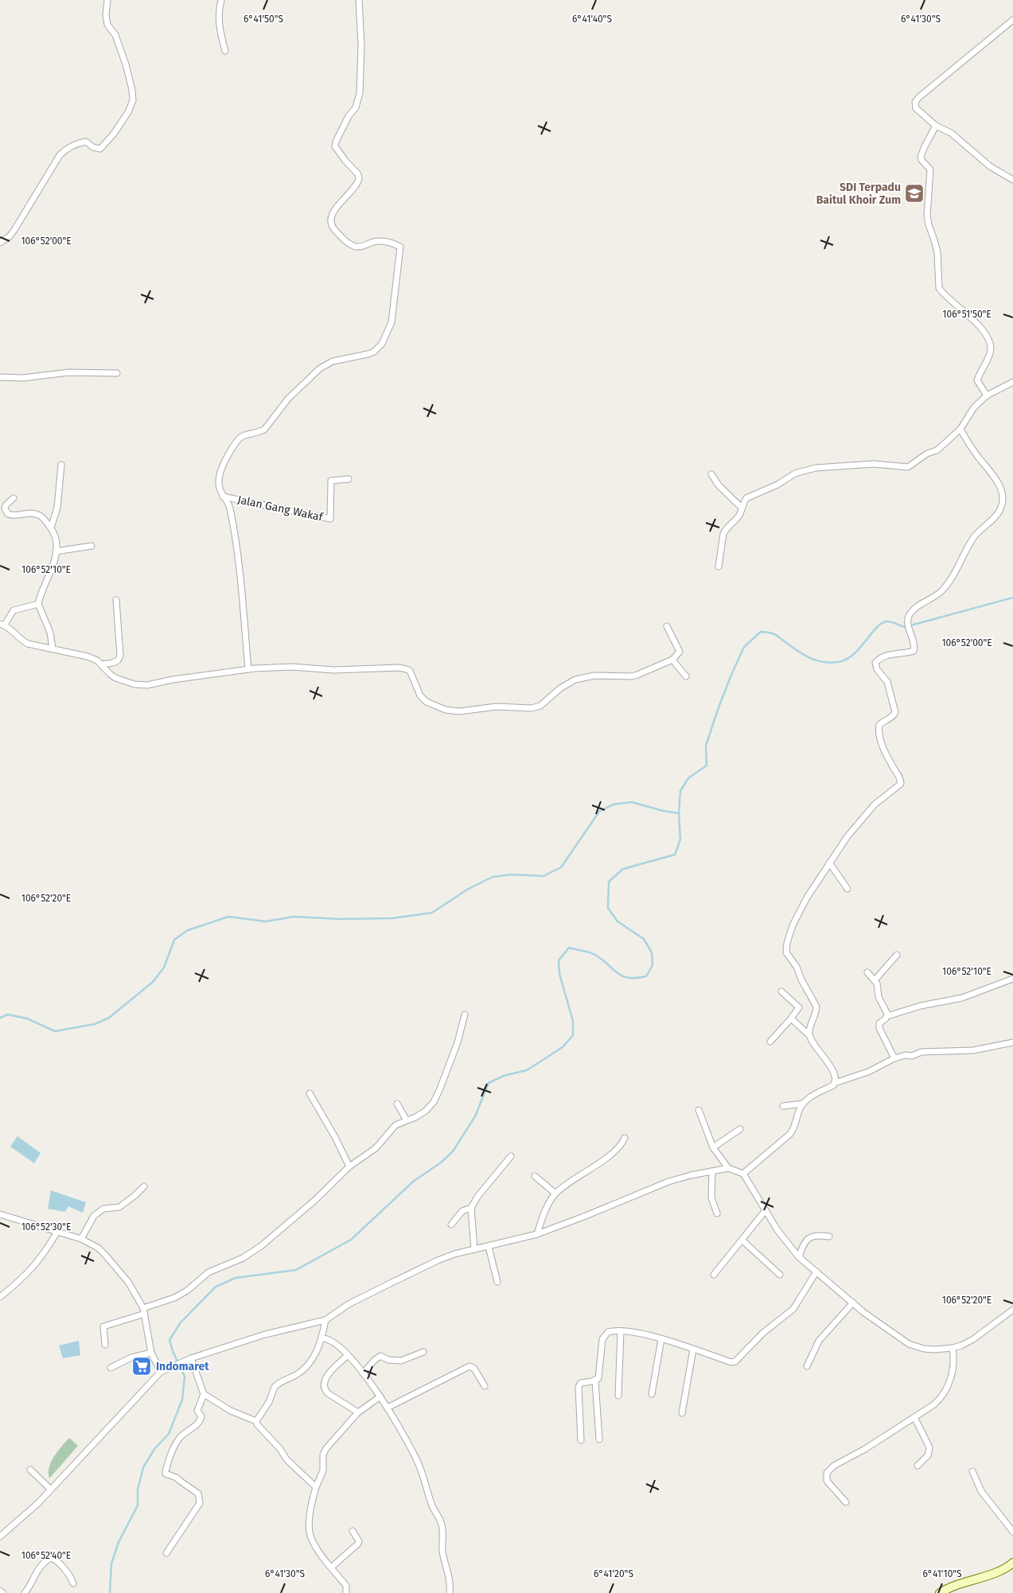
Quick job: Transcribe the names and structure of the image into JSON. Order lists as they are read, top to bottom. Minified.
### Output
{"streets":{"street":["Jalan Gang Wakaf"]},"places":{"school or university":["SDI Terpadu Baitul Khoir Zum"],"supermarket":["Indomaret"]},"coordinates":["6°41'50\"S","6°41'40\"S","6°41'30\"S","106°52'00\"E","106°51'50\"E","106°52'10\"E","106°52'20\"E","106°52'30\"E","106°52'40\"E","6°41'20\"S","6°41'10\"S"]}
